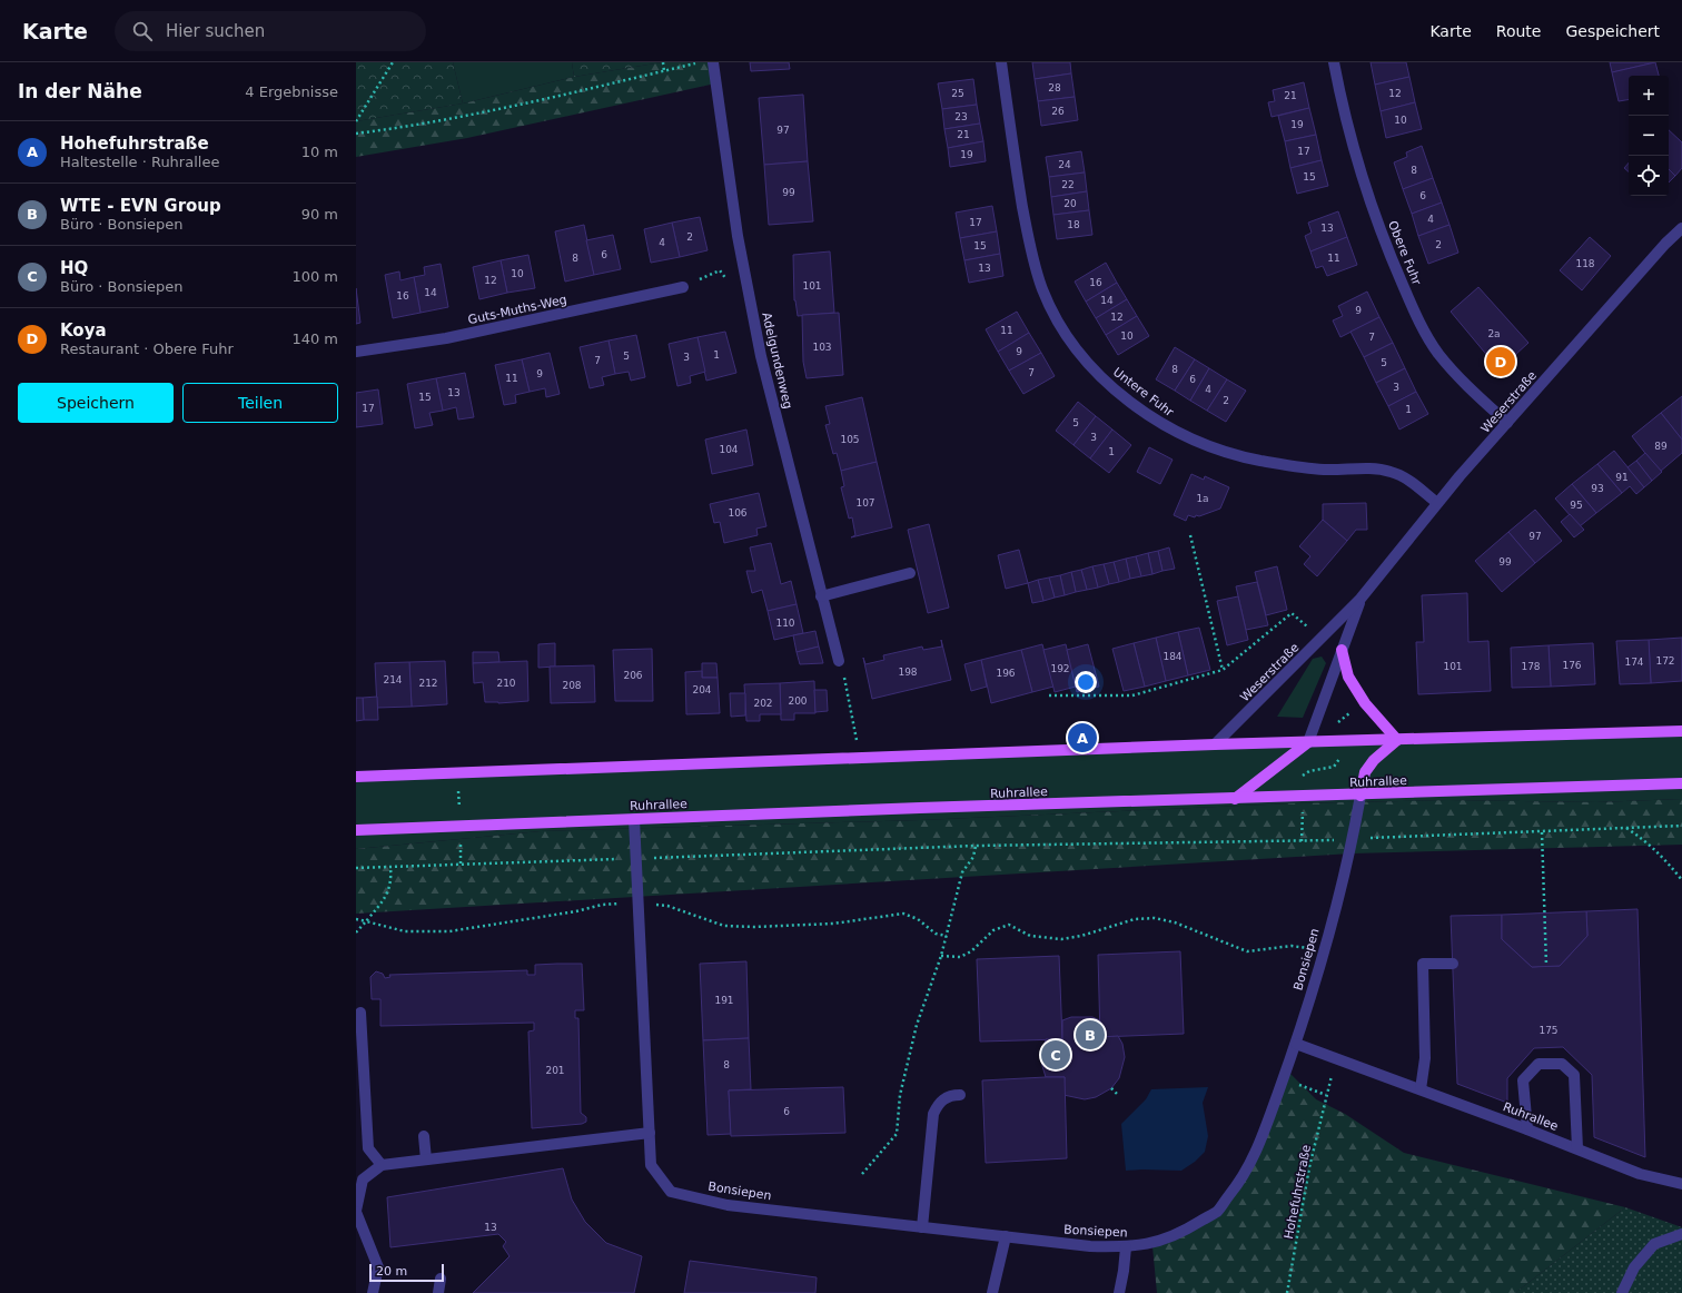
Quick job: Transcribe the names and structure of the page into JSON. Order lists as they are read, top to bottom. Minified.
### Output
{"streets":{"main road":["Ruhrallee"],"street":["Obere Fuhr","Guts-Muths-Weg","Adelgundenweg","Untere Fuhr","Weserstraße","Bonsiepen"],"path":["Hohefuhrstraße"]},"crossings":[["Obere Fuhr","Weserstraße"],["Untere Fuhr","Weserstraße"],["Ruhrallee","Bonsiepen"],["Bonsiepen","Hohefuhrstraße"]],"house_numbers":["28","25","12","21","26","23","10","19","97","21","17","19","24","8","15","22","99","6","20","4","17","18","13","2","4","2","15","6","8","11","118","13","10","12","16","101","14","16","14","9","12","11","2a","10","7","103","9","1","5","3","7","5","8","7","9","11","6","3","4","13","15","2","17","1","5","3","105","89","104","1","91","93","1a","107","95","106","97","99","110","184","172","174","176","101","178","192","198","196","206","214","212","210","208","204","200","202","191","175","8","201","6","13"],"scale_bar":"20 m","page":{"header":"Karte","search":"Hier suchen","nav":["Karte","Route","Gespeichert"],"heading":["In der Nähe","4 Ergebnisse"],"map_buttons":["+","−"],"list":[{"mark":"A","name":"Hohefuhrstraße","note":"Haltestelle · Ruhrallee","value":"10 m"},{"mark":"B","name":"WTE - EVN Group","note":"Büro · Bonsiepen","value":"90 m"},{"mark":"C","name":"HQ","note":"Büro · Bonsiepen","value":"100 m"},{"mark":"D","name":"Koya","note":"Restaurant · Obere Fuhr","value":"140 m"}],"pins":["D","A","B","C"],"buttons":["Speichern","Teilen"],"scale":"20 m"}}
